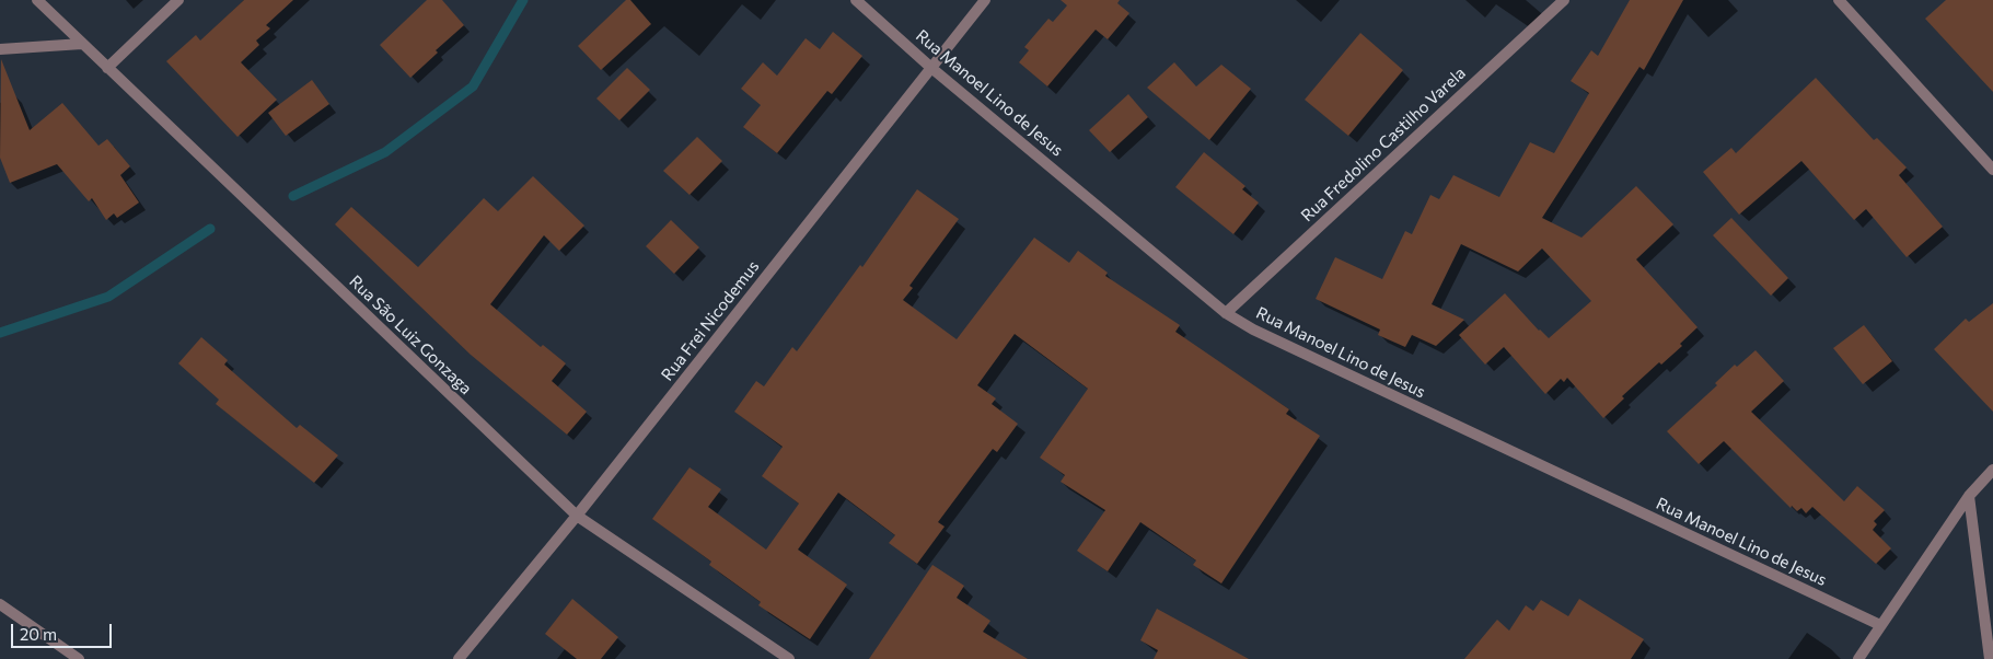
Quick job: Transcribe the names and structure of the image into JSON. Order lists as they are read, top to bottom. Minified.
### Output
{"streets":{"street":["Rua Manoel Lino de Jesus","Rua Fredolino Castilho Varela","Rua Frei Nicodemus","Rua São Luiz Gonzaga"]},"crossings":[["Rua Manoel Lino de Jesus","Rua Fredolino Castilho Varela"],["Rua Manoel Lino de Jesus","Rua Frei Nicodemus"],["Rua Frei Nicodemus","Rua São Luiz Gonzaga"]],"scale_bar":"20 m"}
